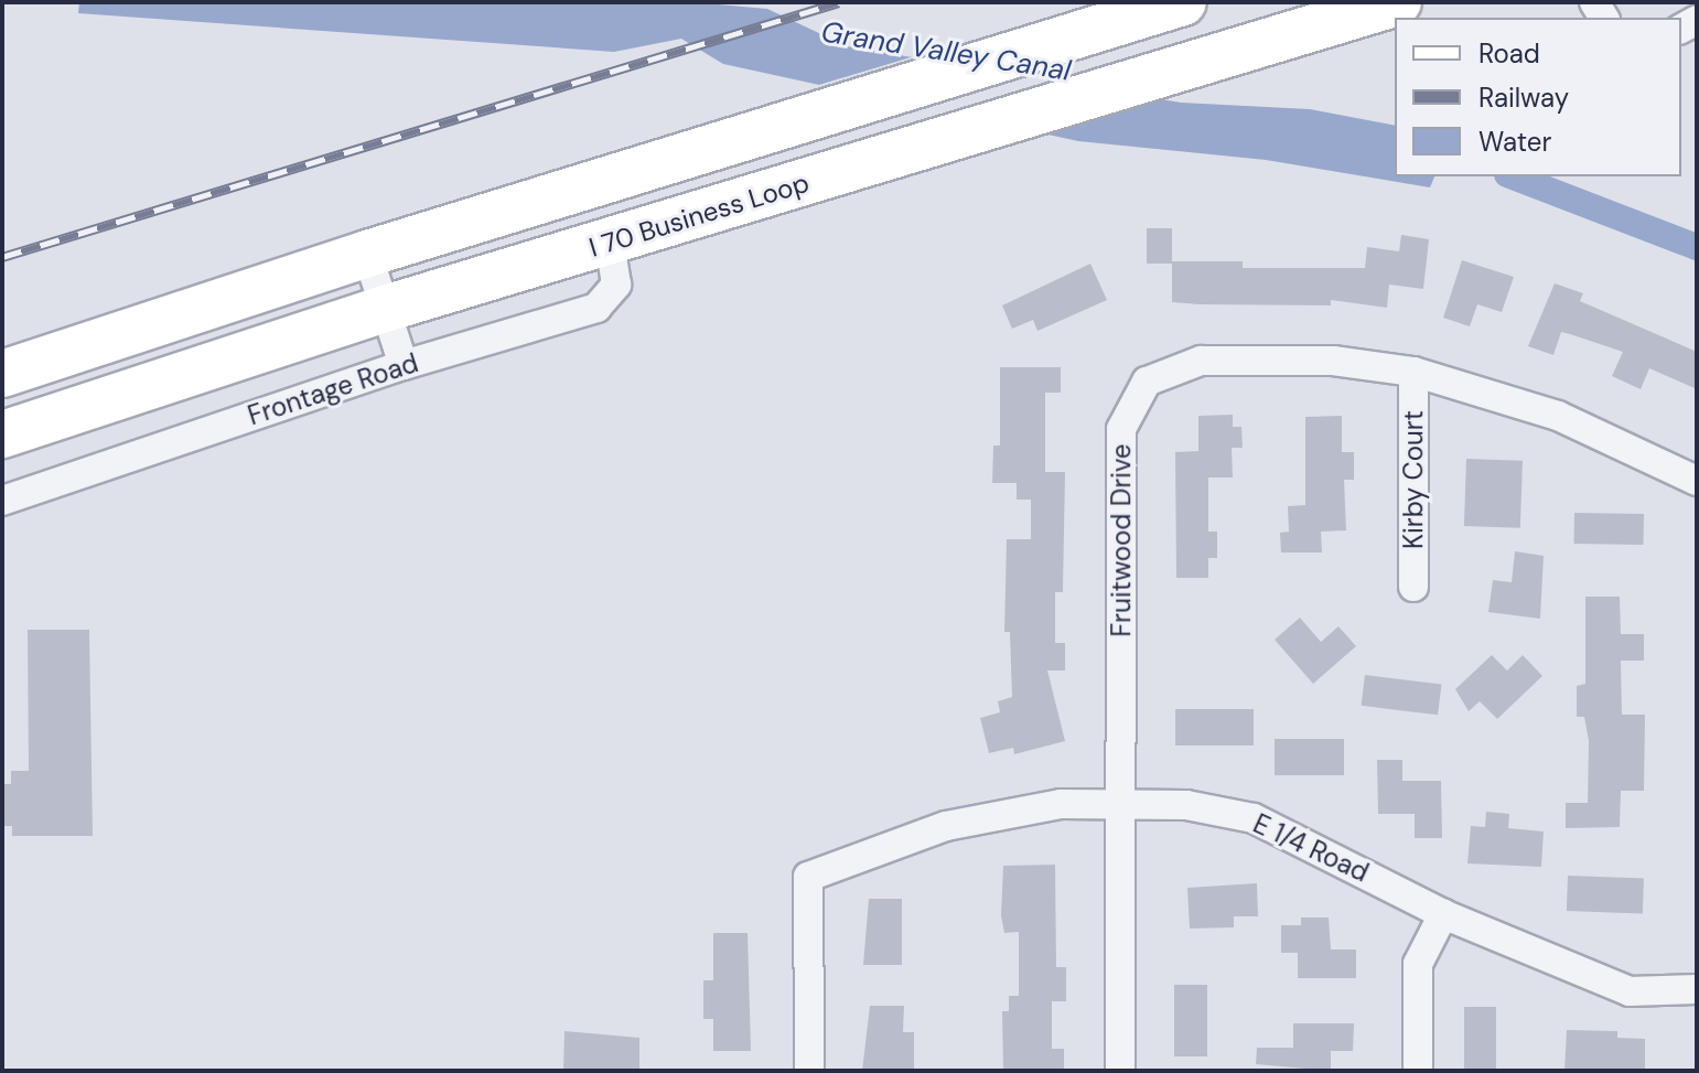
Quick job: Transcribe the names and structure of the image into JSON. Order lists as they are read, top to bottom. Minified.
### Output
{"streets":{"main road":["I 70 Business Loop"],"street":["Frontage Road","Kirby Court","Fruitwood Drive","E 1/4 Road"]},"crossings":[["I 70 Business Loop","Frontage Road"],["Kirby Court","Fruitwood Drive"],["Fruitwood Drive","E 1/4 Road"]],"water":["Grand Valley Canal"],"legend":["Road","Railway","Water"]}
